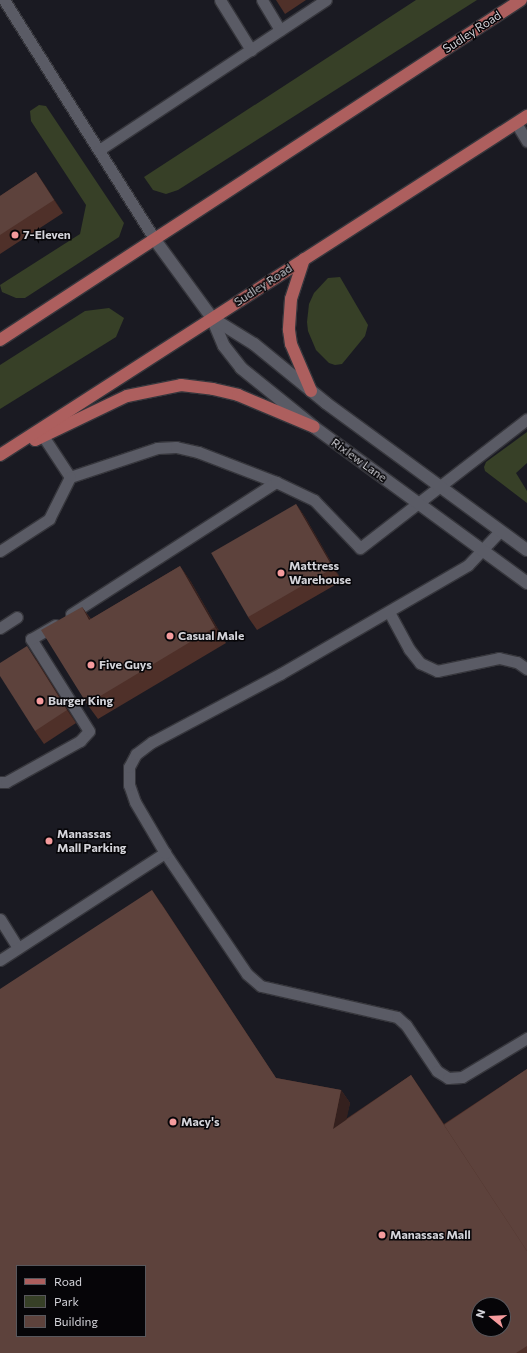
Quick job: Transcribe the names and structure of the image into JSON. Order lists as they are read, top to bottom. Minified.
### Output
{"streets":{"main road":["Sudley Road"],"street":["Rixlew Lane"]},"crossings":[["Sudley Road","Rixlew Lane"]],"places":["7-Eleven","Mattress Warehouse","Casual Male","Five Guys","Burger King","Manassas Mall Parking","Macy's","Manassas Mall"],"legend":["Road","Park","Building"],"north":"left"}
